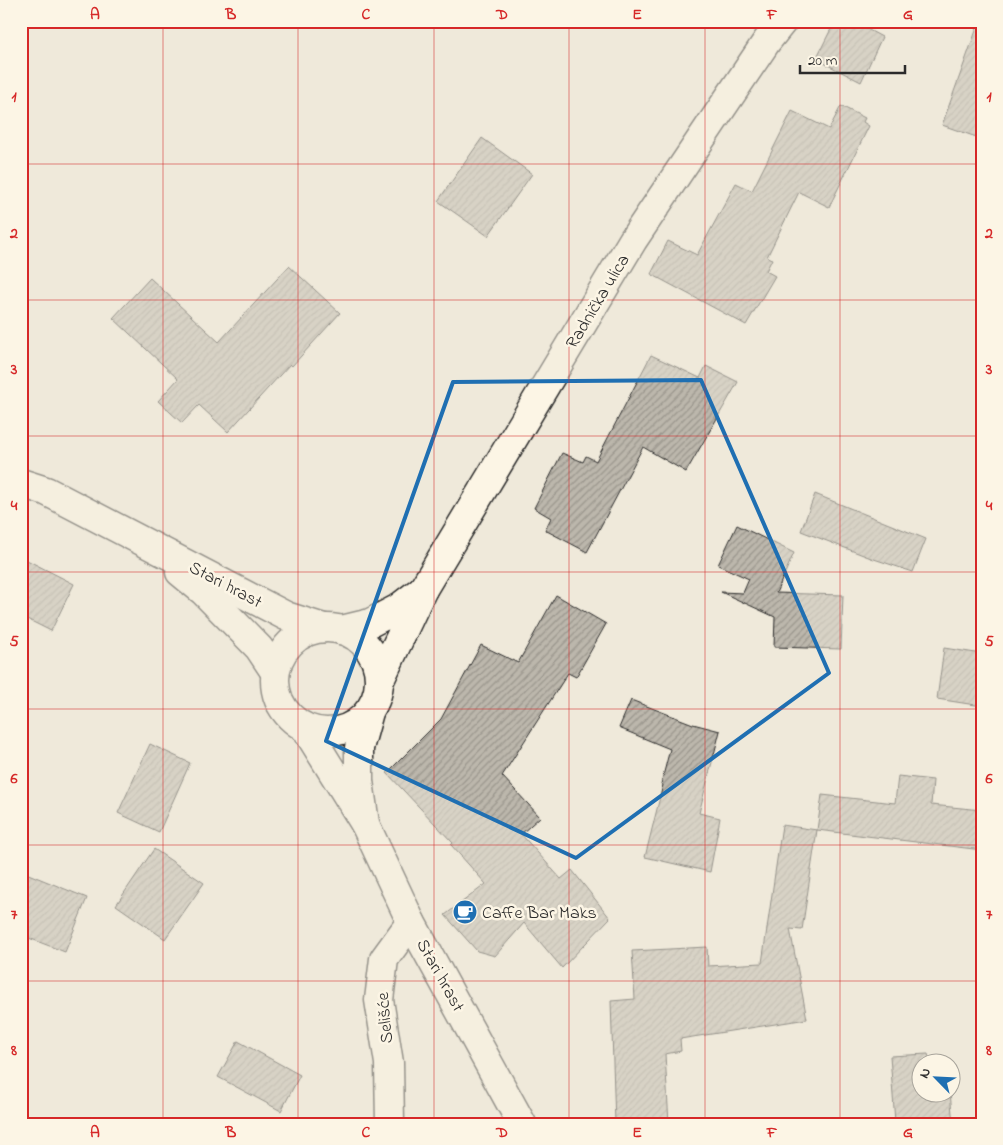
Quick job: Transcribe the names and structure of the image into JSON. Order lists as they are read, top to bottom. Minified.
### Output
{"streets":{"street":["Radnička ulica","Stari hrast","Selišće"]},"crossings":[["Radnička ulica","Stari hrast"],["Stari hrast","Selišće"]],"places":{"cafe":["Caffe Bar Maks"]},"scale_bar":"20 m","north":"top left","grid":{"columns":["A","B","C","D","E","F","G"],"rows":["1","2","3","4","5","6","7","8"]}}
